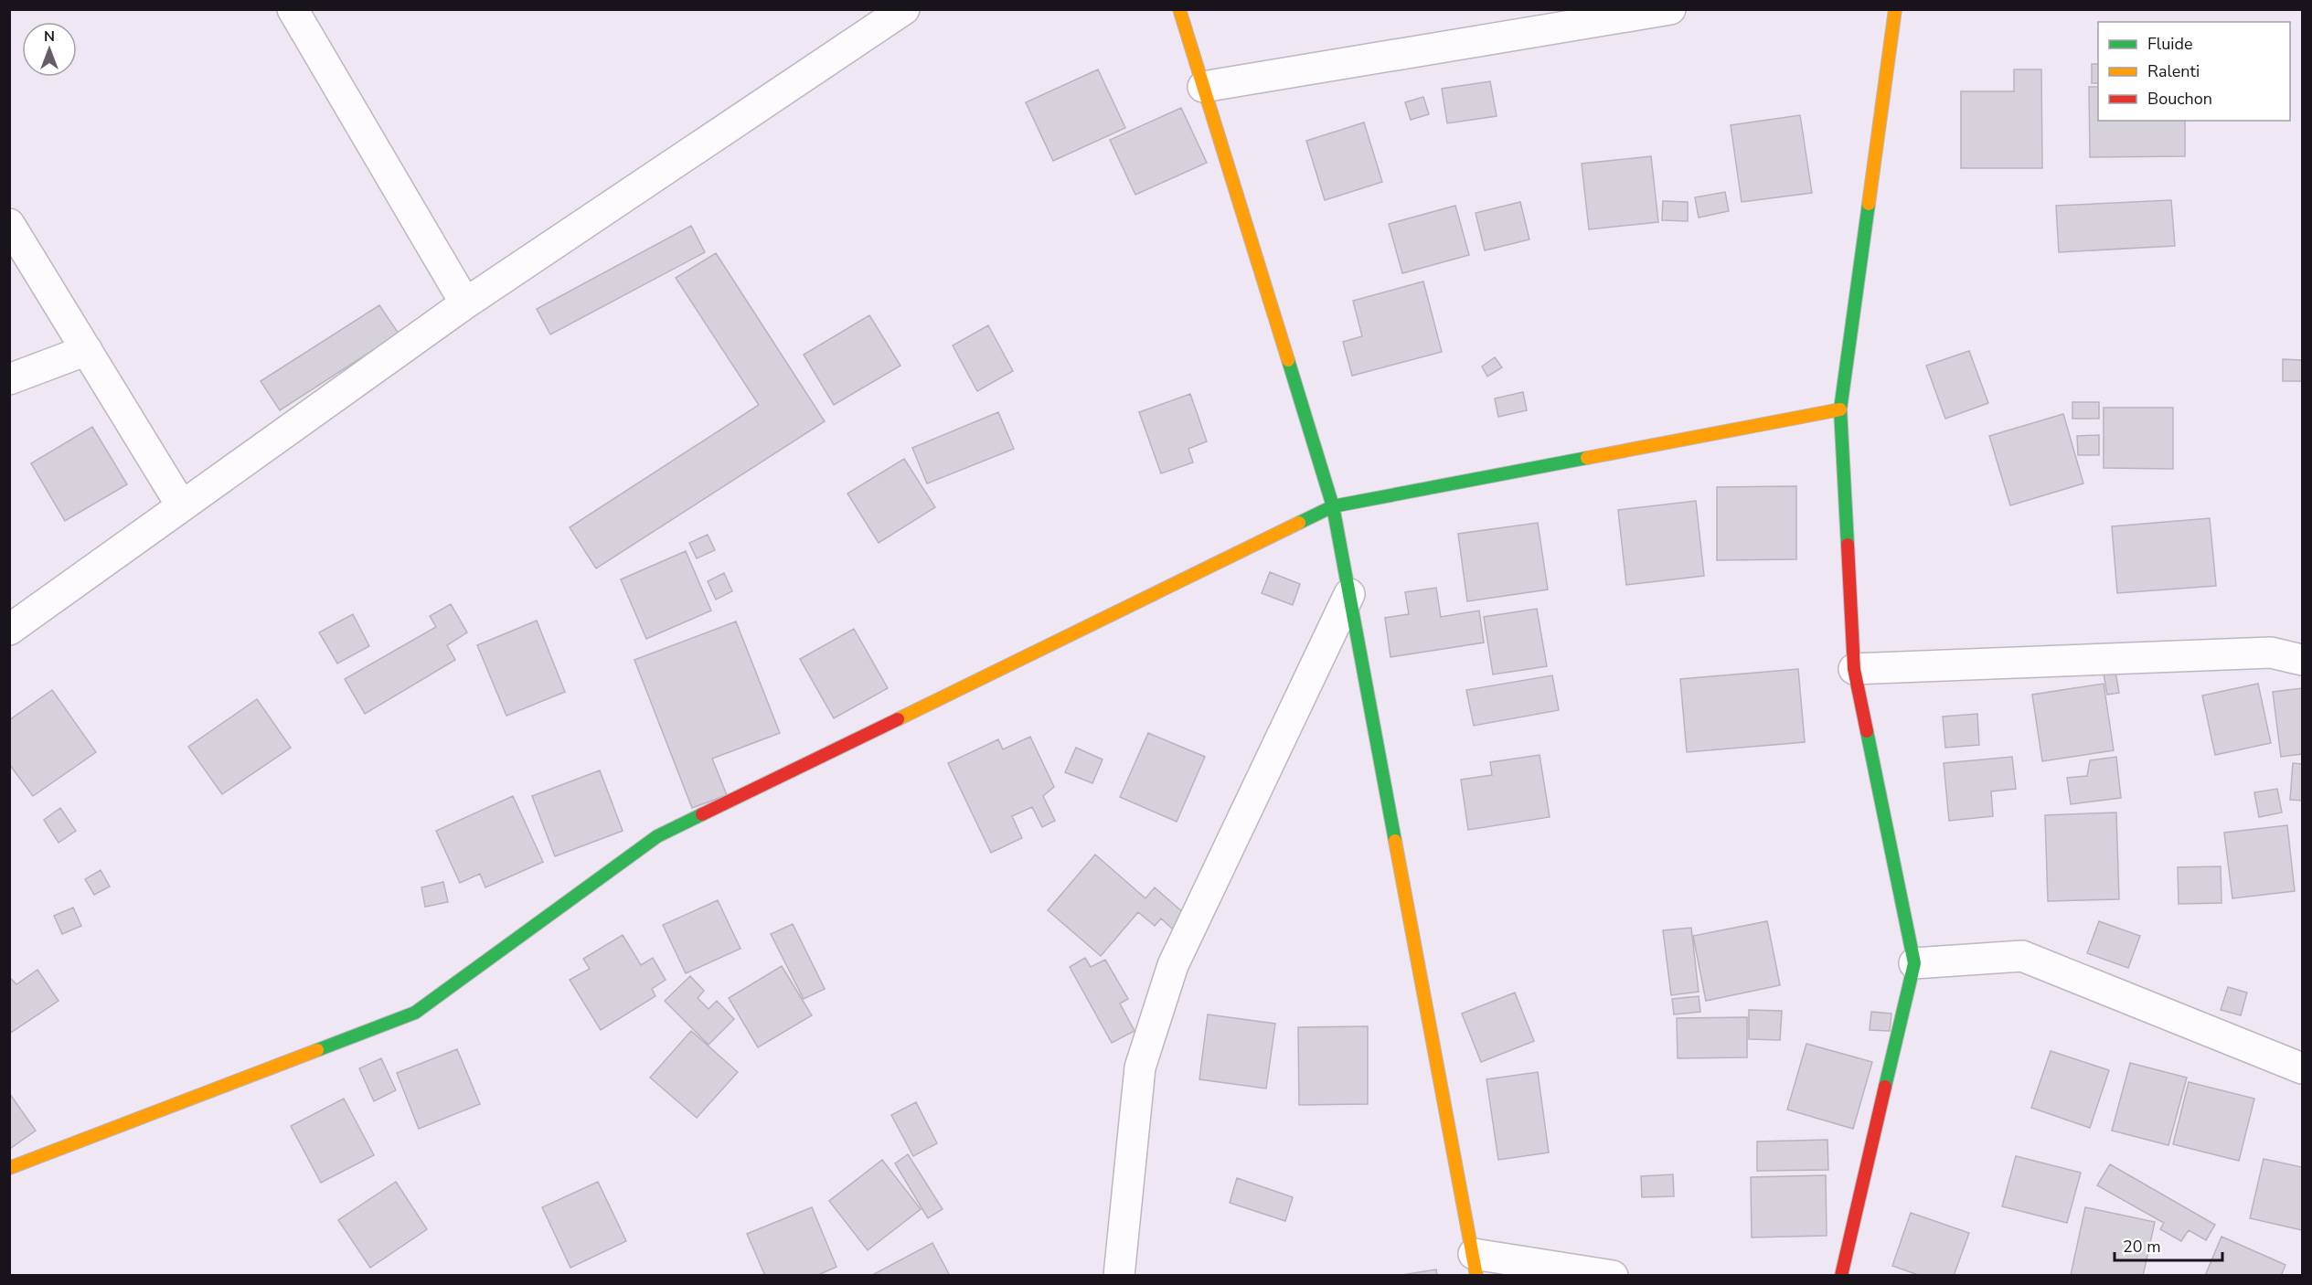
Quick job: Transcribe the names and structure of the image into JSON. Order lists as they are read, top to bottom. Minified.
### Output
{"legend":["Fluide","Ralenti","Bouchon"],"scale_bar":"20 m","north":"top"}
